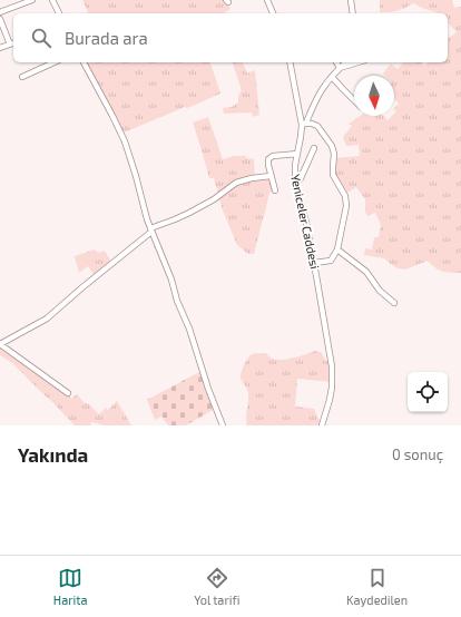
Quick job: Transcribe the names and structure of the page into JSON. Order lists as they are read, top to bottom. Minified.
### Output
{"streets":{"street":["Yeniceler Caddesi"]},"north":"bottom","page":{"search":"Burada ara","heading":["Yakında","0 sonuç"],"nav":["Harita","Yol tarifi","Kaydedilen"]}}
